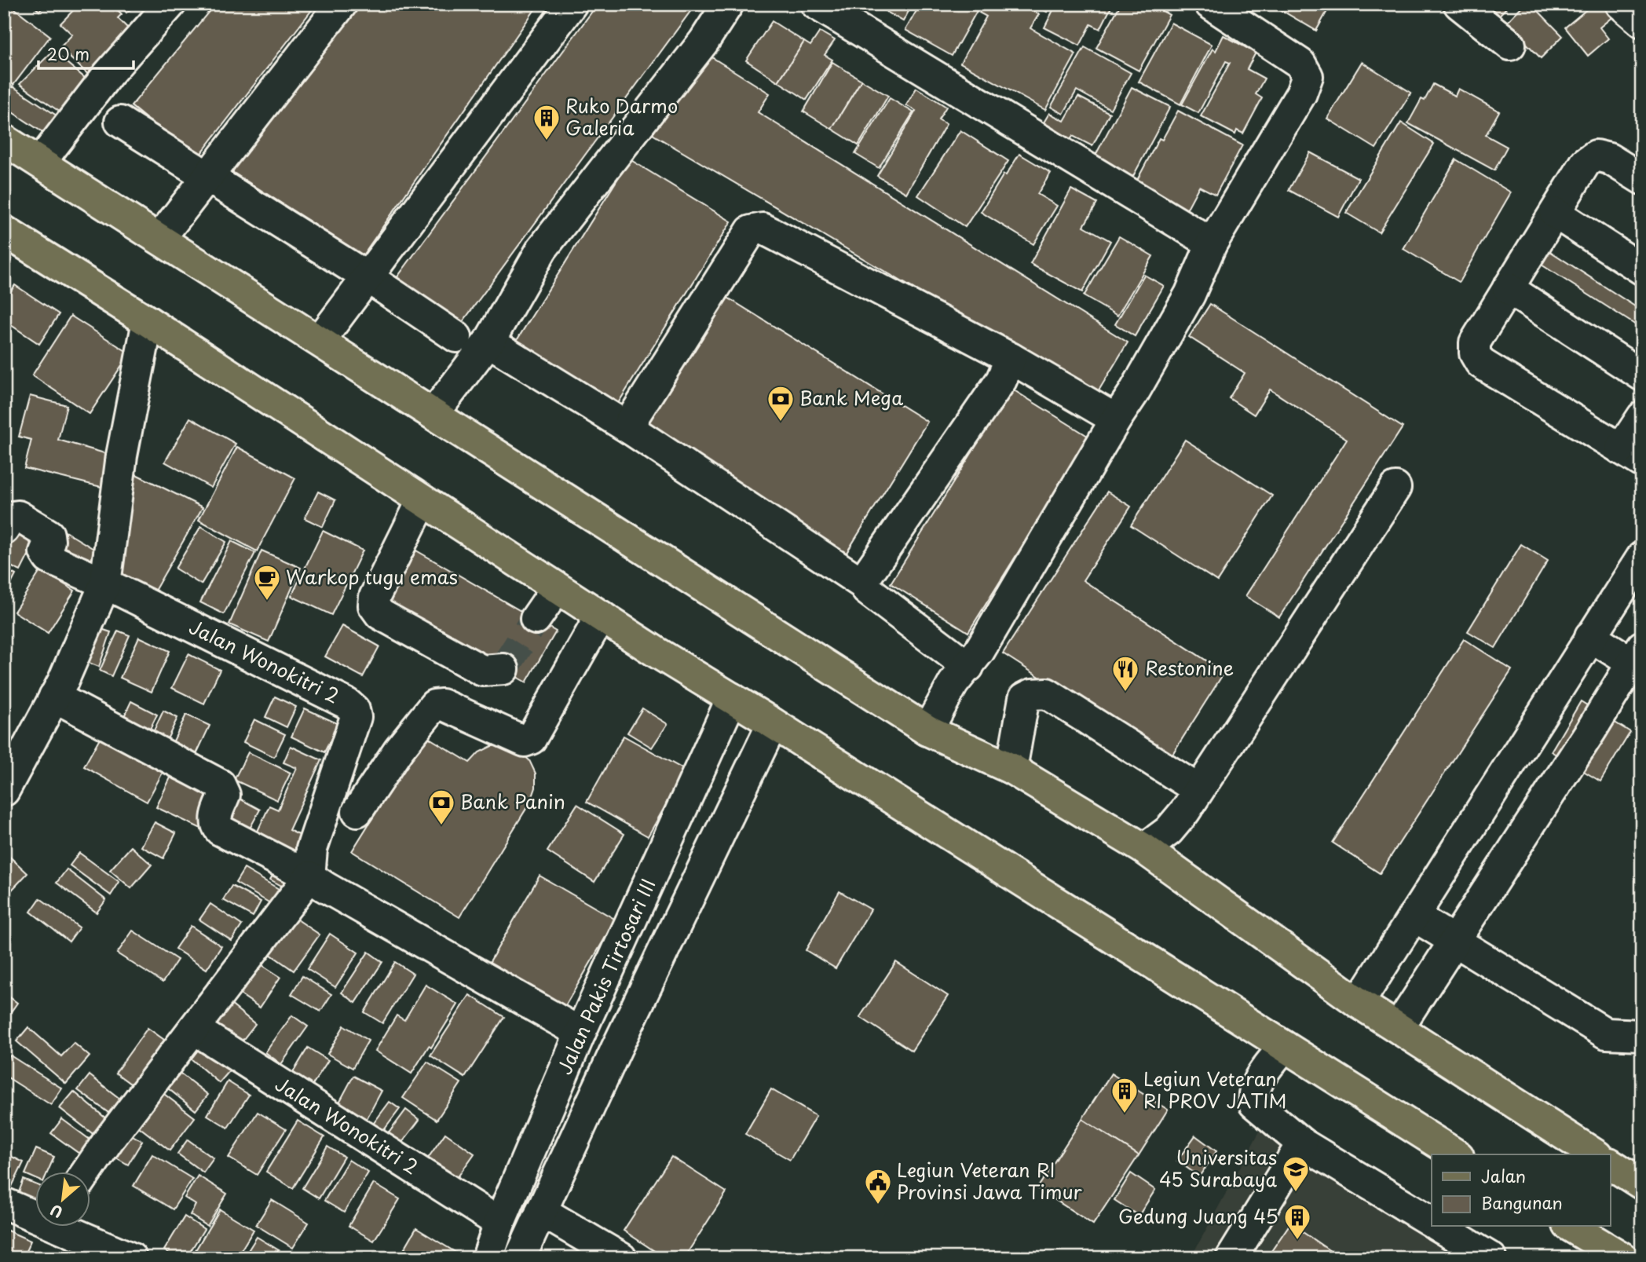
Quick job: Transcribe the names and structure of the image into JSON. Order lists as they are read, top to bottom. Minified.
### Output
{"streets":{"street":["Jalan Wonokitri 2","Jalan Pakis Tirtosari III"]},"crossings":[["Jalan Wonokitri 2","Jalan Pakis Tirtosari III"]],"places":{"building":["Ruko Darmo Galeria","Legiun Veteran RI PROV JATIM","Gedung Juang 45"],"bank":["Bank Mega","Bank Panin"],"cafe":["Warkop tugu emas"],"restaurant":["Restonine"],"school or university":["Universitas 45 Surabaya"],"public building":["Legiun Veteran RI Provinsi Jawa Timur"]},"legend":["Jalan","Bangunan"],"scale_bar":"20 m","north":"bottom left"}
